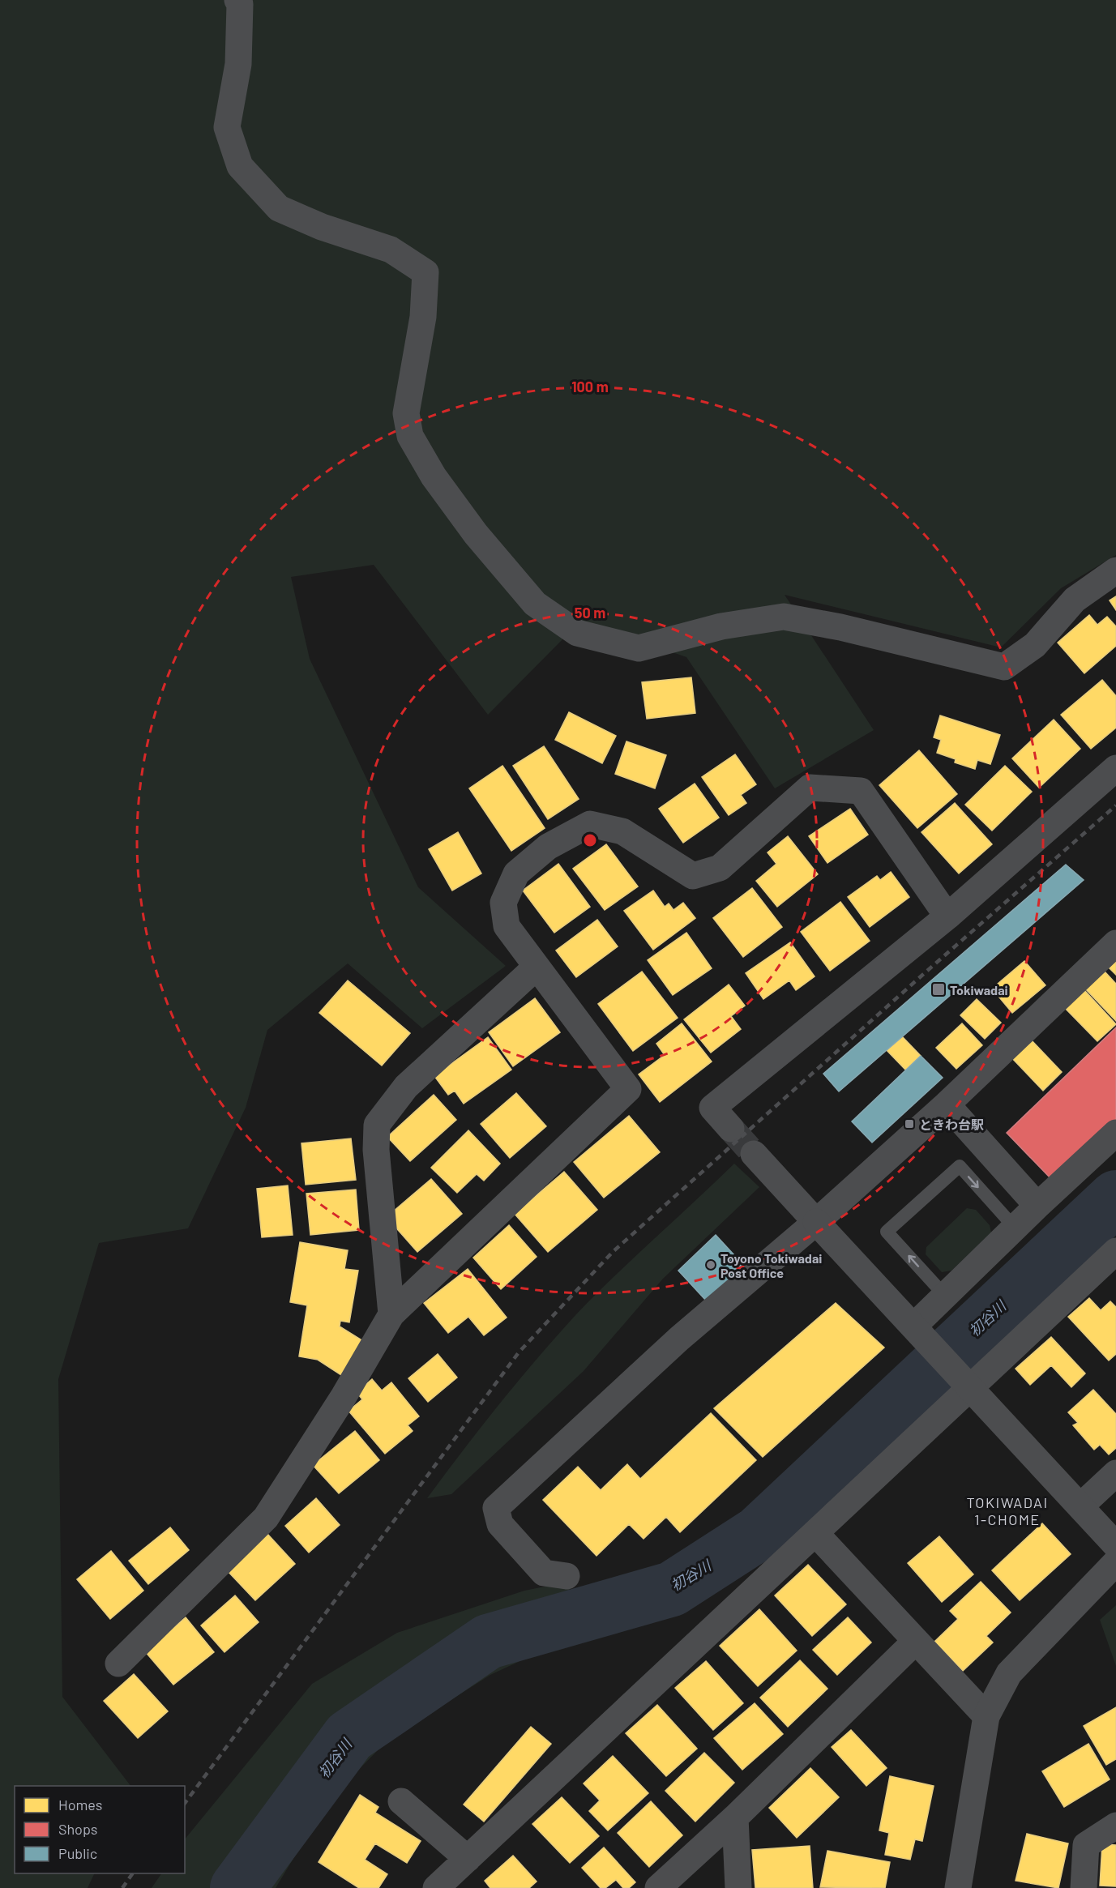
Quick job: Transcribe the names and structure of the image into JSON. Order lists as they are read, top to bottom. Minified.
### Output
{"districts":["TOKIWADAI 1-CHOME"],"water":["初谷川"],"places":{"transit":["Tokiwadai","ときわ台駅"],"other":["Toyono Tokiwadai Post Office"]},"legend":["Homes","Shops","Public"],"rings":["100 m","50 m"]}
